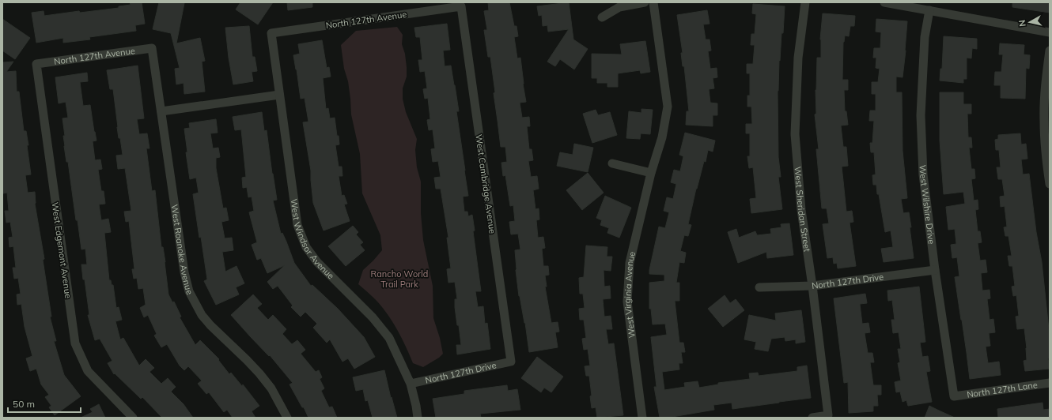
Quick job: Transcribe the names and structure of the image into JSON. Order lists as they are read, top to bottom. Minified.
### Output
{"streets":{"street":["North 127th Avenue","West Cambridge Avenue","West Wilshire Drive","West Sheridan Street","West Windsor Avenue","West Roanoke Avenue","West Edgemont Avenue","North 127th Drive","West Virginia Avenue","North 127th Lane"]},"crossings":[["North 127th Avenue","West Cambridge Avenue"],["North 127th Avenue","West Windsor Avenue"],["North 127th Avenue","West Roanoke Avenue"],["North 127th Avenue","West Edgemont Avenue"],["West Cambridge Avenue","North 127th Drive"],["West Wilshire Drive","North 127th Drive"],["West Wilshire Drive","North 127th Lane"],["West Sheridan Street","North 127th Drive"],["West Windsor Avenue","North 127th Drive"]],"parks":["Rancho World Trail Park"],"scale_bar":"50 m","north":"left"}
